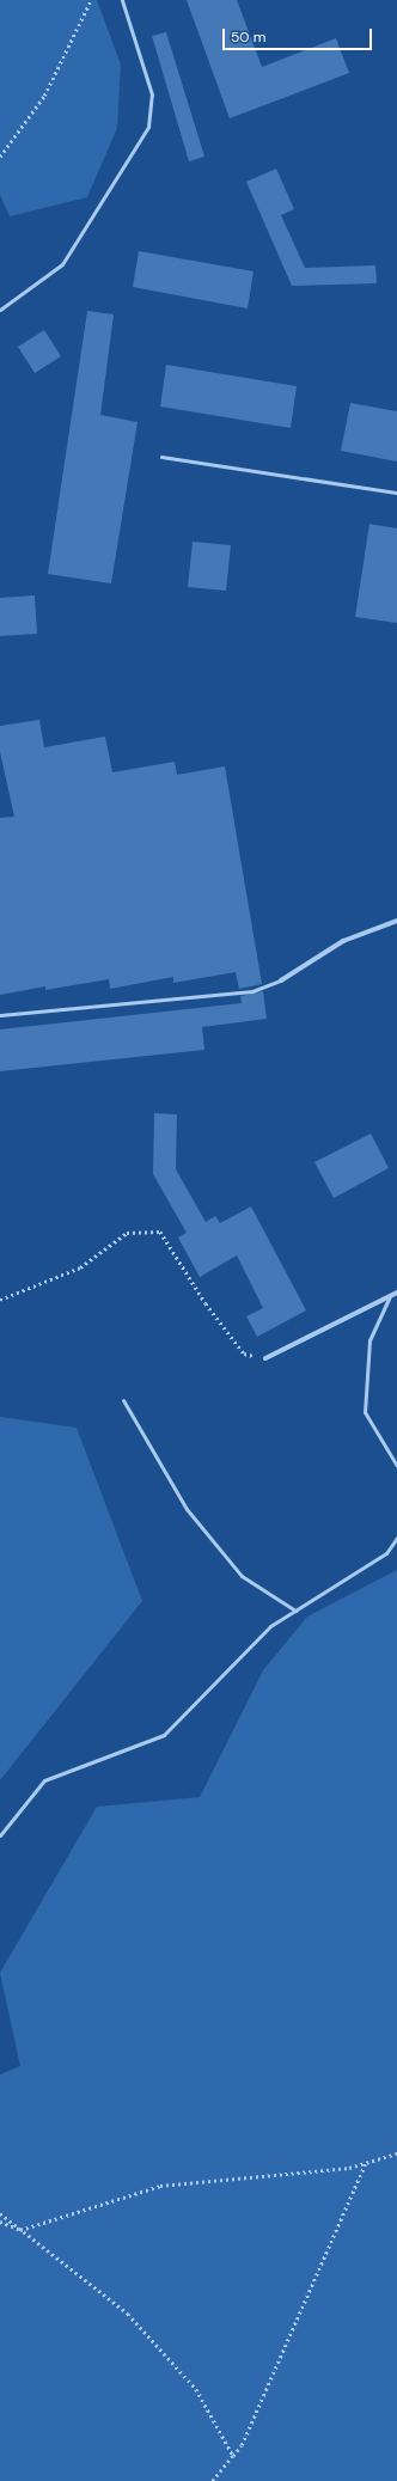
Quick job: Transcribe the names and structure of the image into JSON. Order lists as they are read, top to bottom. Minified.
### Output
{"scale_bar":"50 m"}
